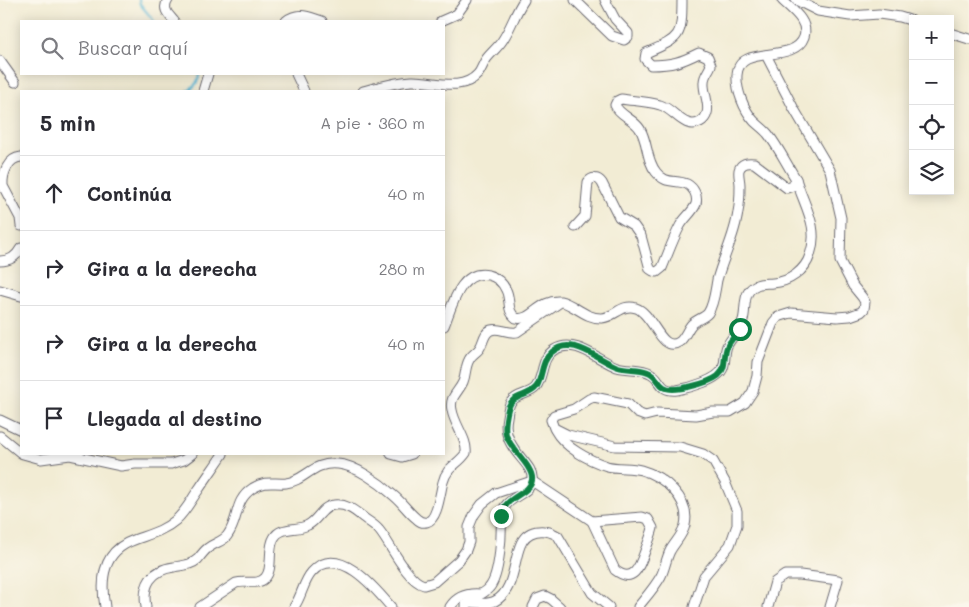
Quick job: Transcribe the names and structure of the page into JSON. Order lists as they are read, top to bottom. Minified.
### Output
{"page":{"map_buttons":["+","−"],"search":"Buscar aquí","heading":["5 min","A pie · 360 m"],"list":[["Continúa","40 m"],["Gira a la derecha","280 m"],["Gira a la derecha","40 m"],"Llegada al destino"]}}
